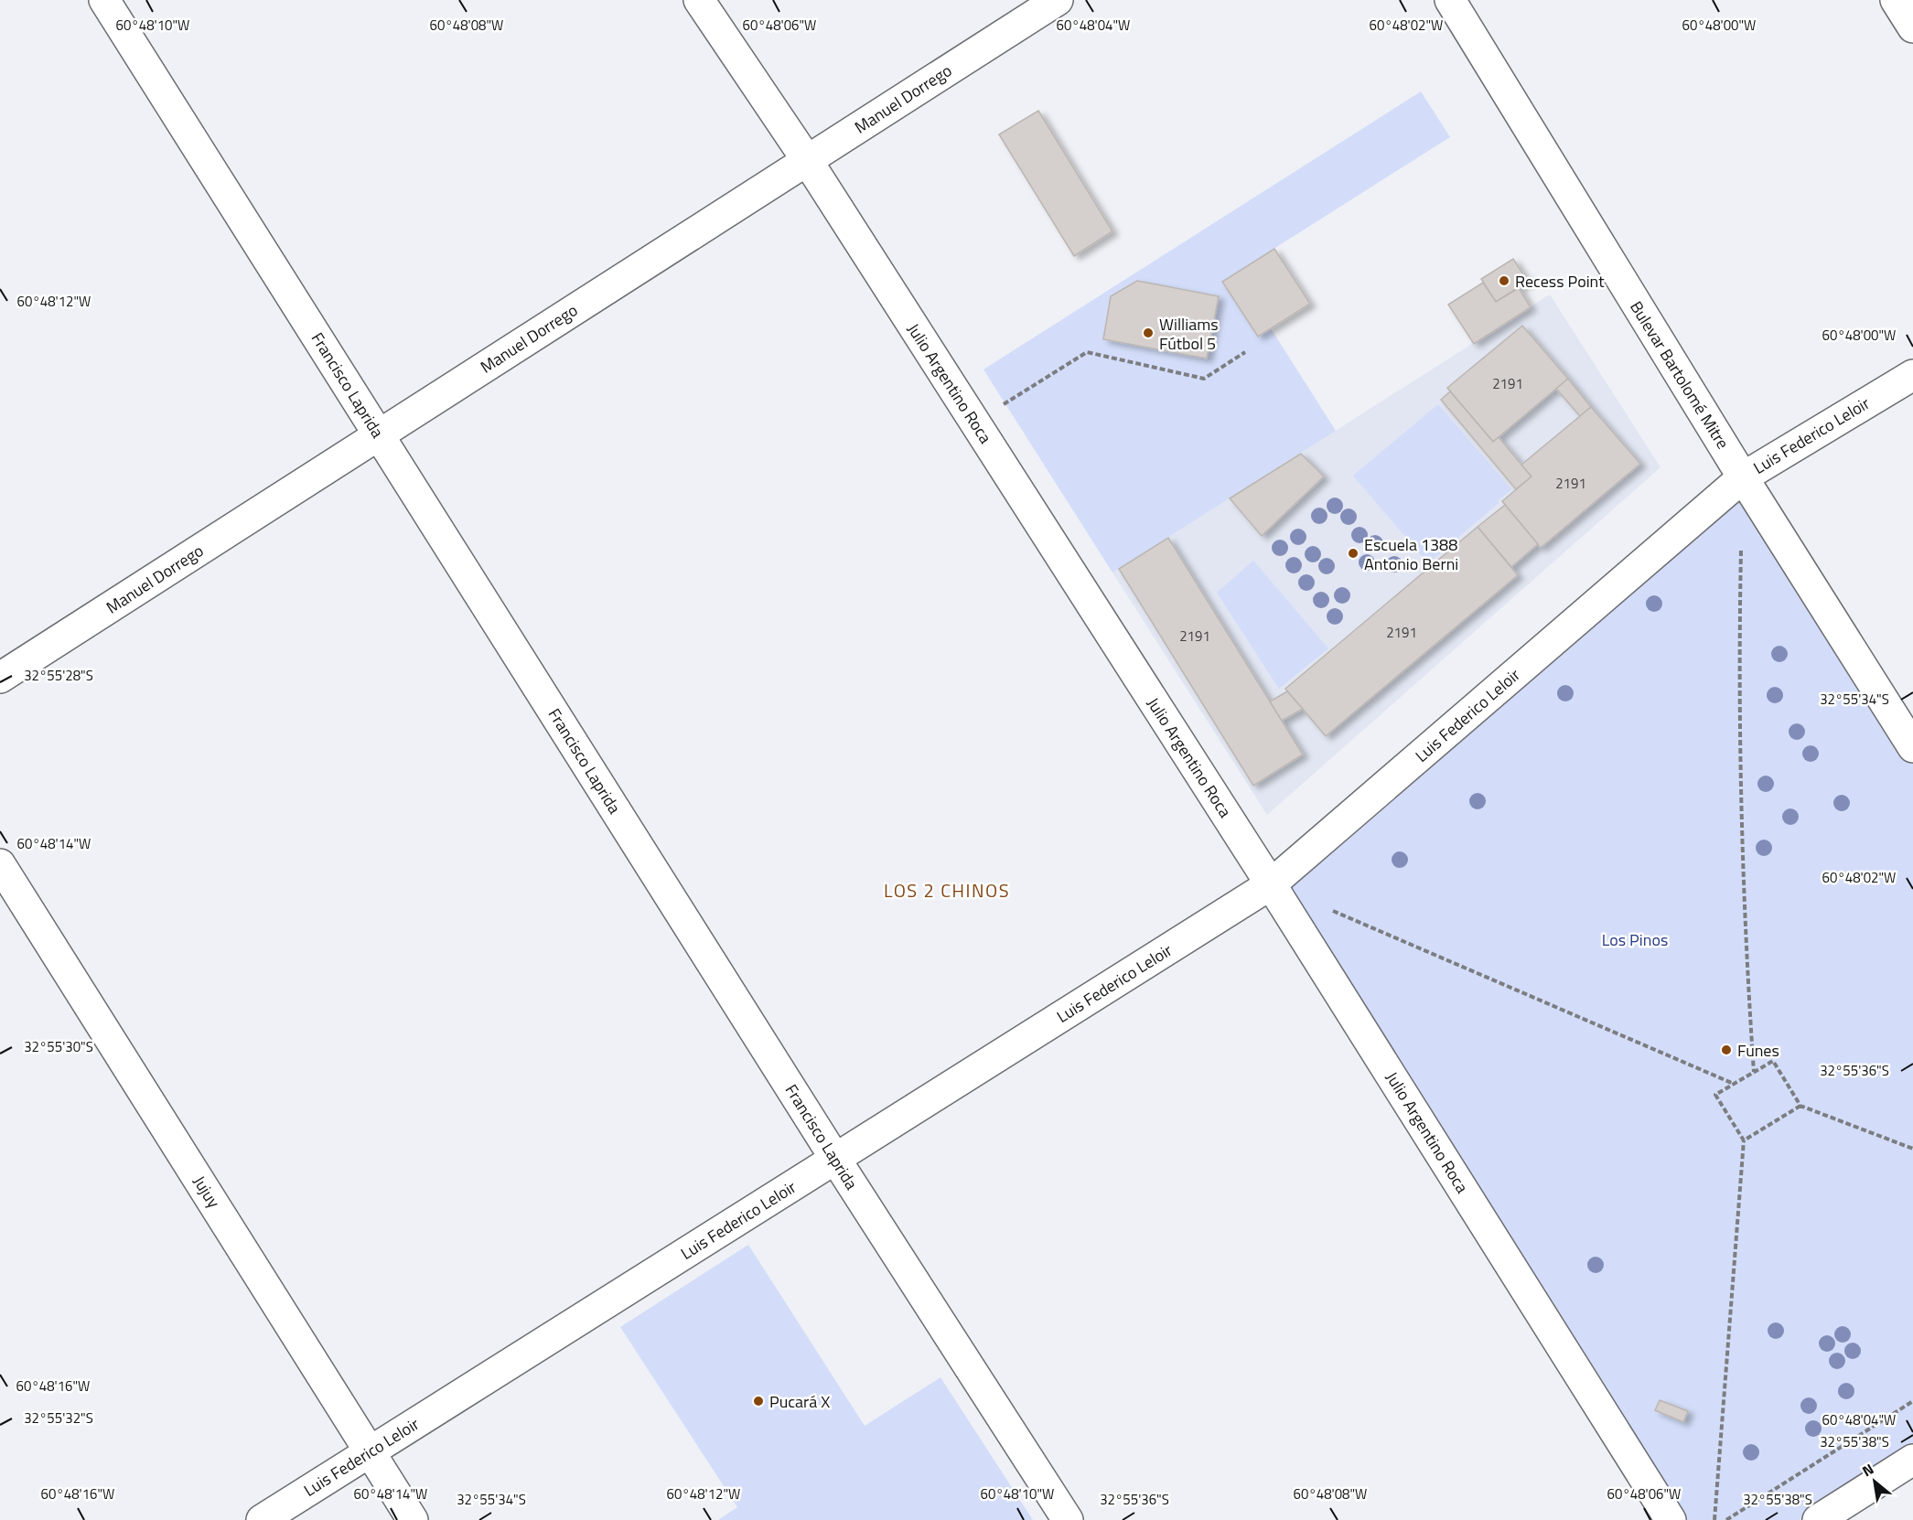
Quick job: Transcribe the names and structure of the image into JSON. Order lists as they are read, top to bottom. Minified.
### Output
{"streets":{"street":["Manuel Dorrego","Bulevar Bartolomé Mitre","Julio Argentino Roca","Francisco Laprida","Luis Federico Leloir","Jujuy"]},"crossings":[["Manuel Dorrego","Julio Argentino Roca"],["Manuel Dorrego","Francisco Laprida"],["Bulevar Bartolomé Mitre","Luis Federico Leloir"],["Julio Argentino Roca","Luis Federico Leloir"],["Francisco Laprida","Luis Federico Leloir"],["Luis Federico Leloir","Jujuy"]],"districts":["LOS 2 CHINOS"],"parks":["Los Pinos"],"places":["Recess Point","Williams Fútbol 5","Escuela 1388 Antonio Berni","Funes","Pucará X"],"house_numbers":["2191","2191","2191","2191"],"north":"top left","coordinates":["60°48'04\"W","60°48'02\"W","60°48'00\"W","60°48'10\"W","60°48'08\"W","60°48'06\"W","60°48'12\"W","32°55'28\"S","32°55'34\"S","60°48'14\"W","32°55'30\"S","32°55'36\"S","60°48'16\"W","32°55'32\"S","32°55'38\"S"]}
